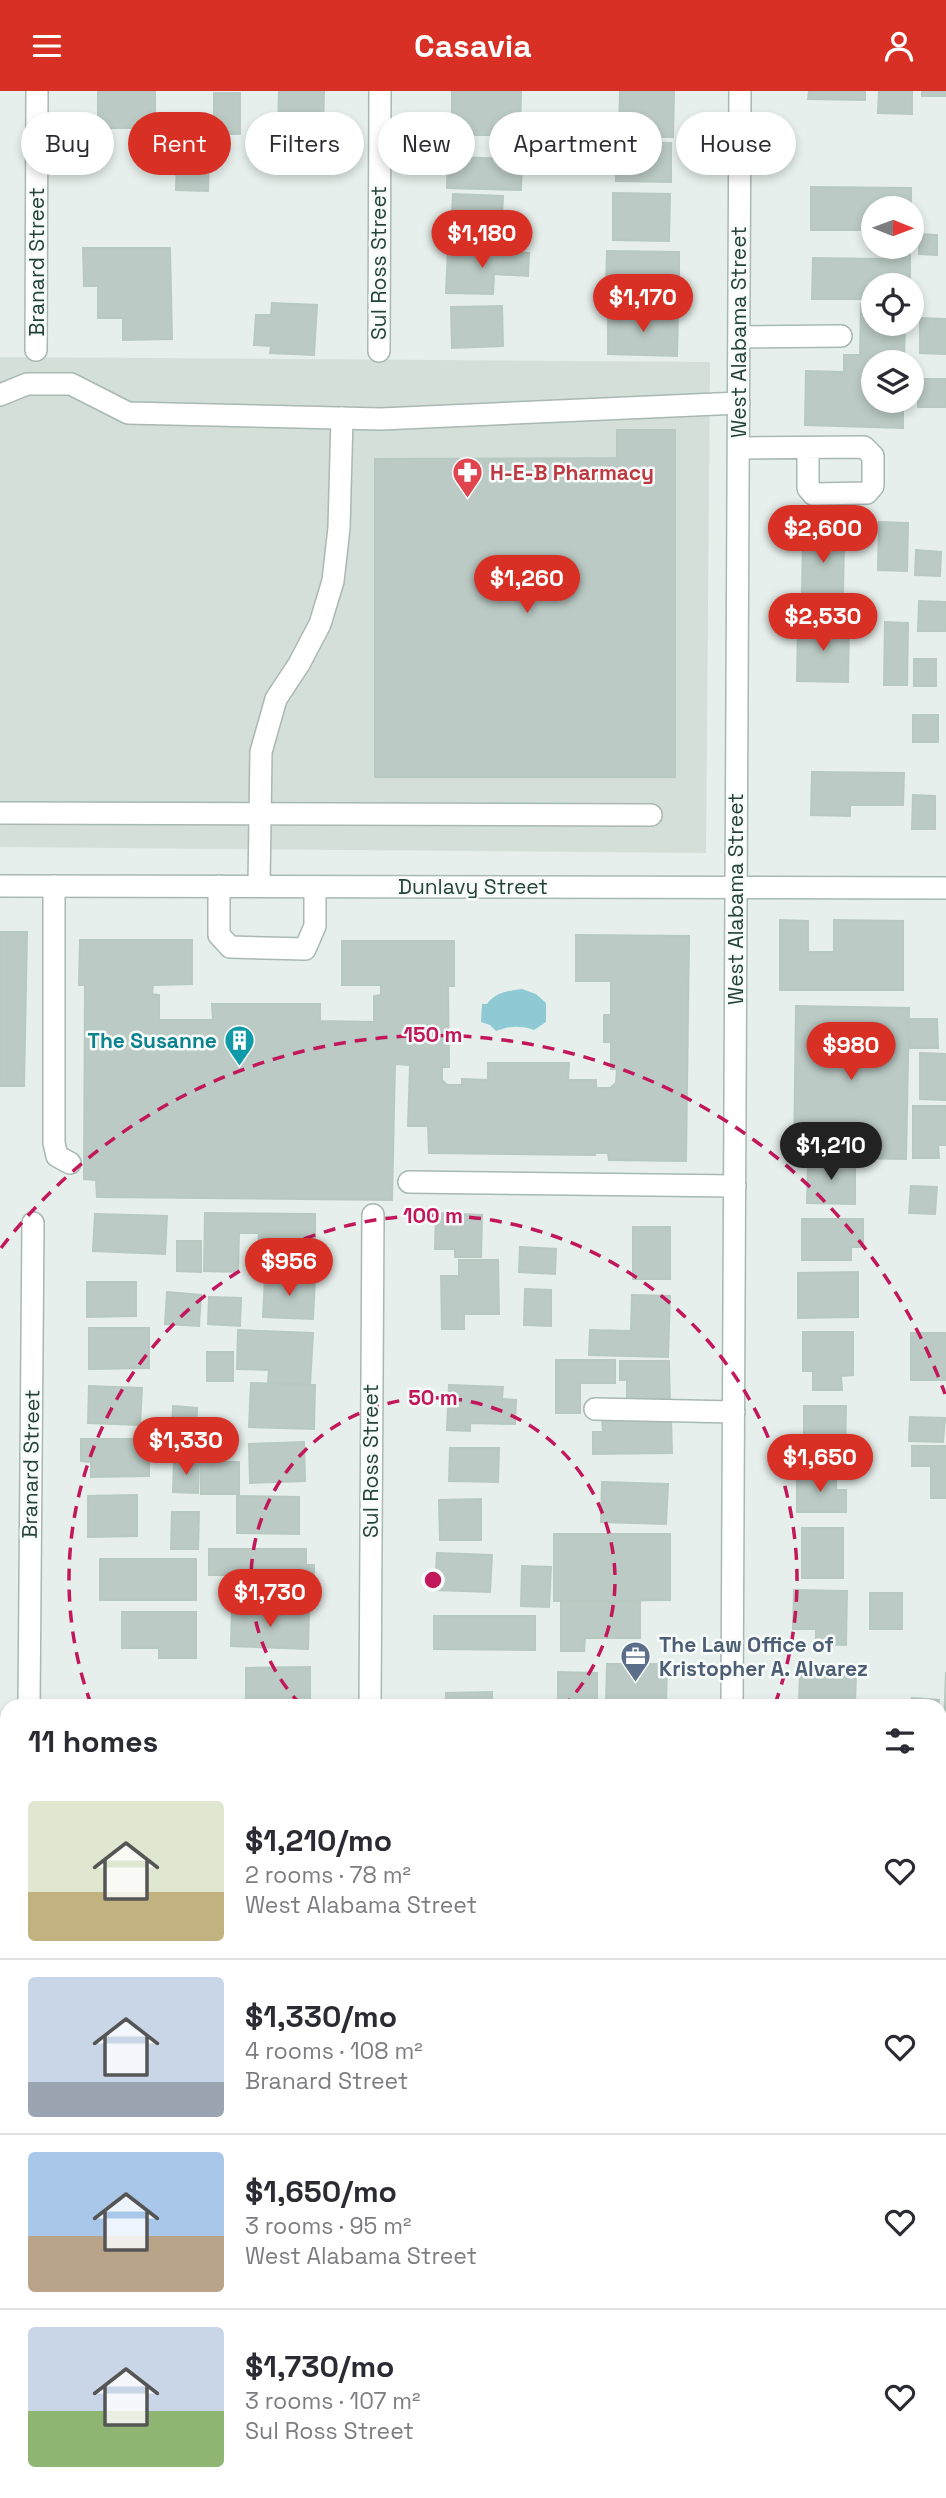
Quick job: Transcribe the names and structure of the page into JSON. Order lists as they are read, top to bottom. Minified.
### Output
{"streets":{"street":["Branard Street","Sul Ross Street","West Alabama Street","Dunlavy Street"]},"crossings":[["West Alabama Street","Dunlavy Street"]],"places":{"pharmacy":["H-E-B Pharmacy"],"building":["The Susanne"],"office":["The Law Office of Kristopher A. Alvarez"]},"north":"right","page":{"header":"Casavia","chip":["Buy","Rent","Filters","New","Apartment","House"],"price":["$1,180","$1,170","$2,600","$1,260","$2,530","$980","$1,210","$956","$1,330","$1,650","$1,730"],"heading":"11 homes","list":[{"name":"$1,210/mo","note":"2 rooms · 78 m² · West Alabama Street"},{"name":"$1,330/mo","note":"4 rooms · 108 m² · Branard Street"},{"name":"$1,650/mo","note":"3 rooms · 95 m² · West Alabama Street"},{"name":"$1,730/mo","note":"3 rooms · 107 m² · Sul Ross Street"}]},"rings":["150 m","100 m","50 m"]}
